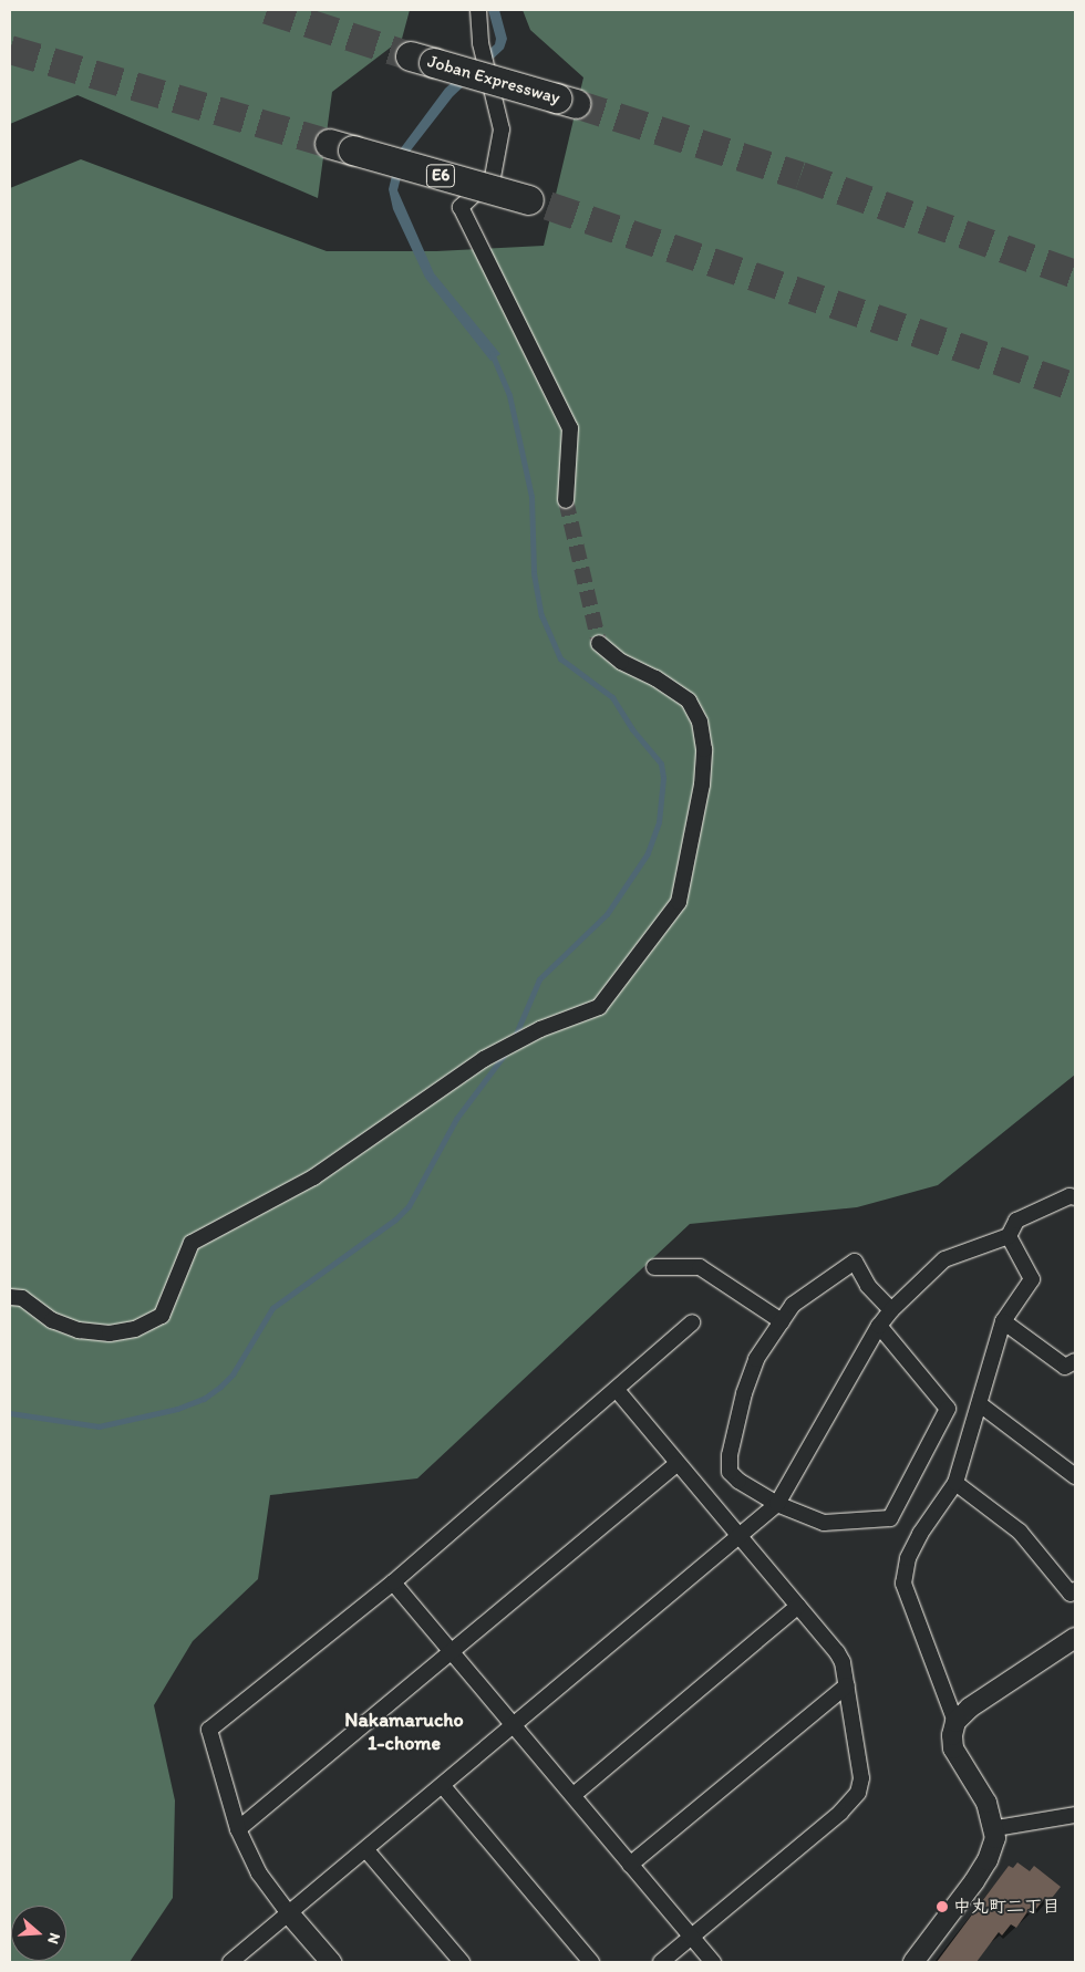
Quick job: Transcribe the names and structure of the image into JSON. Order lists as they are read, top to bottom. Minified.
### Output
{"streets":{"highway":["Joban Expressway","E6"]},"districts":["Nakamarucho 1-chome"],"places":["中丸町二丁目"],"north":"right"}
